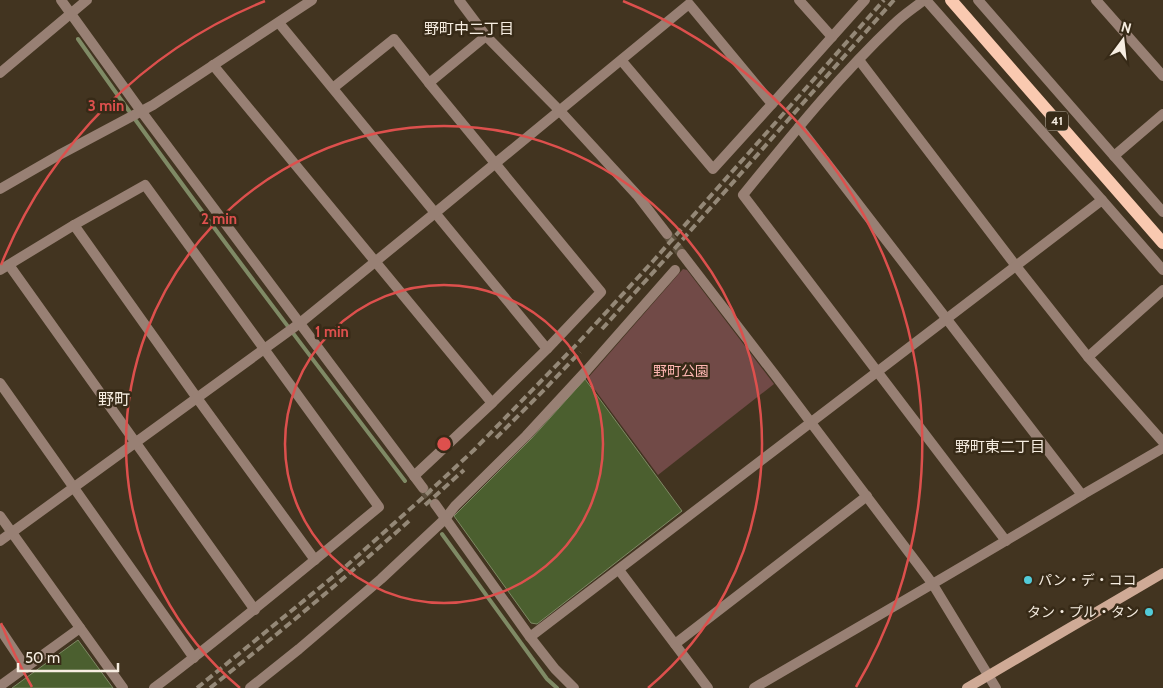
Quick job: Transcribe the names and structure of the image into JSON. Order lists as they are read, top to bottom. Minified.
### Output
{"streets":{"main road":["41"]},"districts":["野町中二丁目","野町","野町東二丁目"],"parks":["野町公園"],"places":["パン・デ・ココ","タン・プル・タン"],"scale_bar":"50 m","north":"top","rings":["3 min","2 min","1 min"]}
